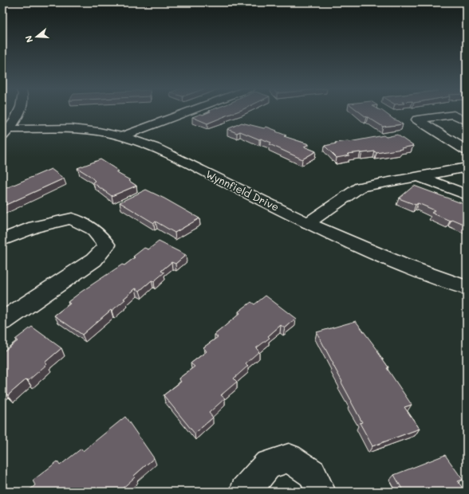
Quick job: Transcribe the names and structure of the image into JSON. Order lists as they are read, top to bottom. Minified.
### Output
{"streets":{"street":["Wynnfield Drive"]},"north":"left"}
